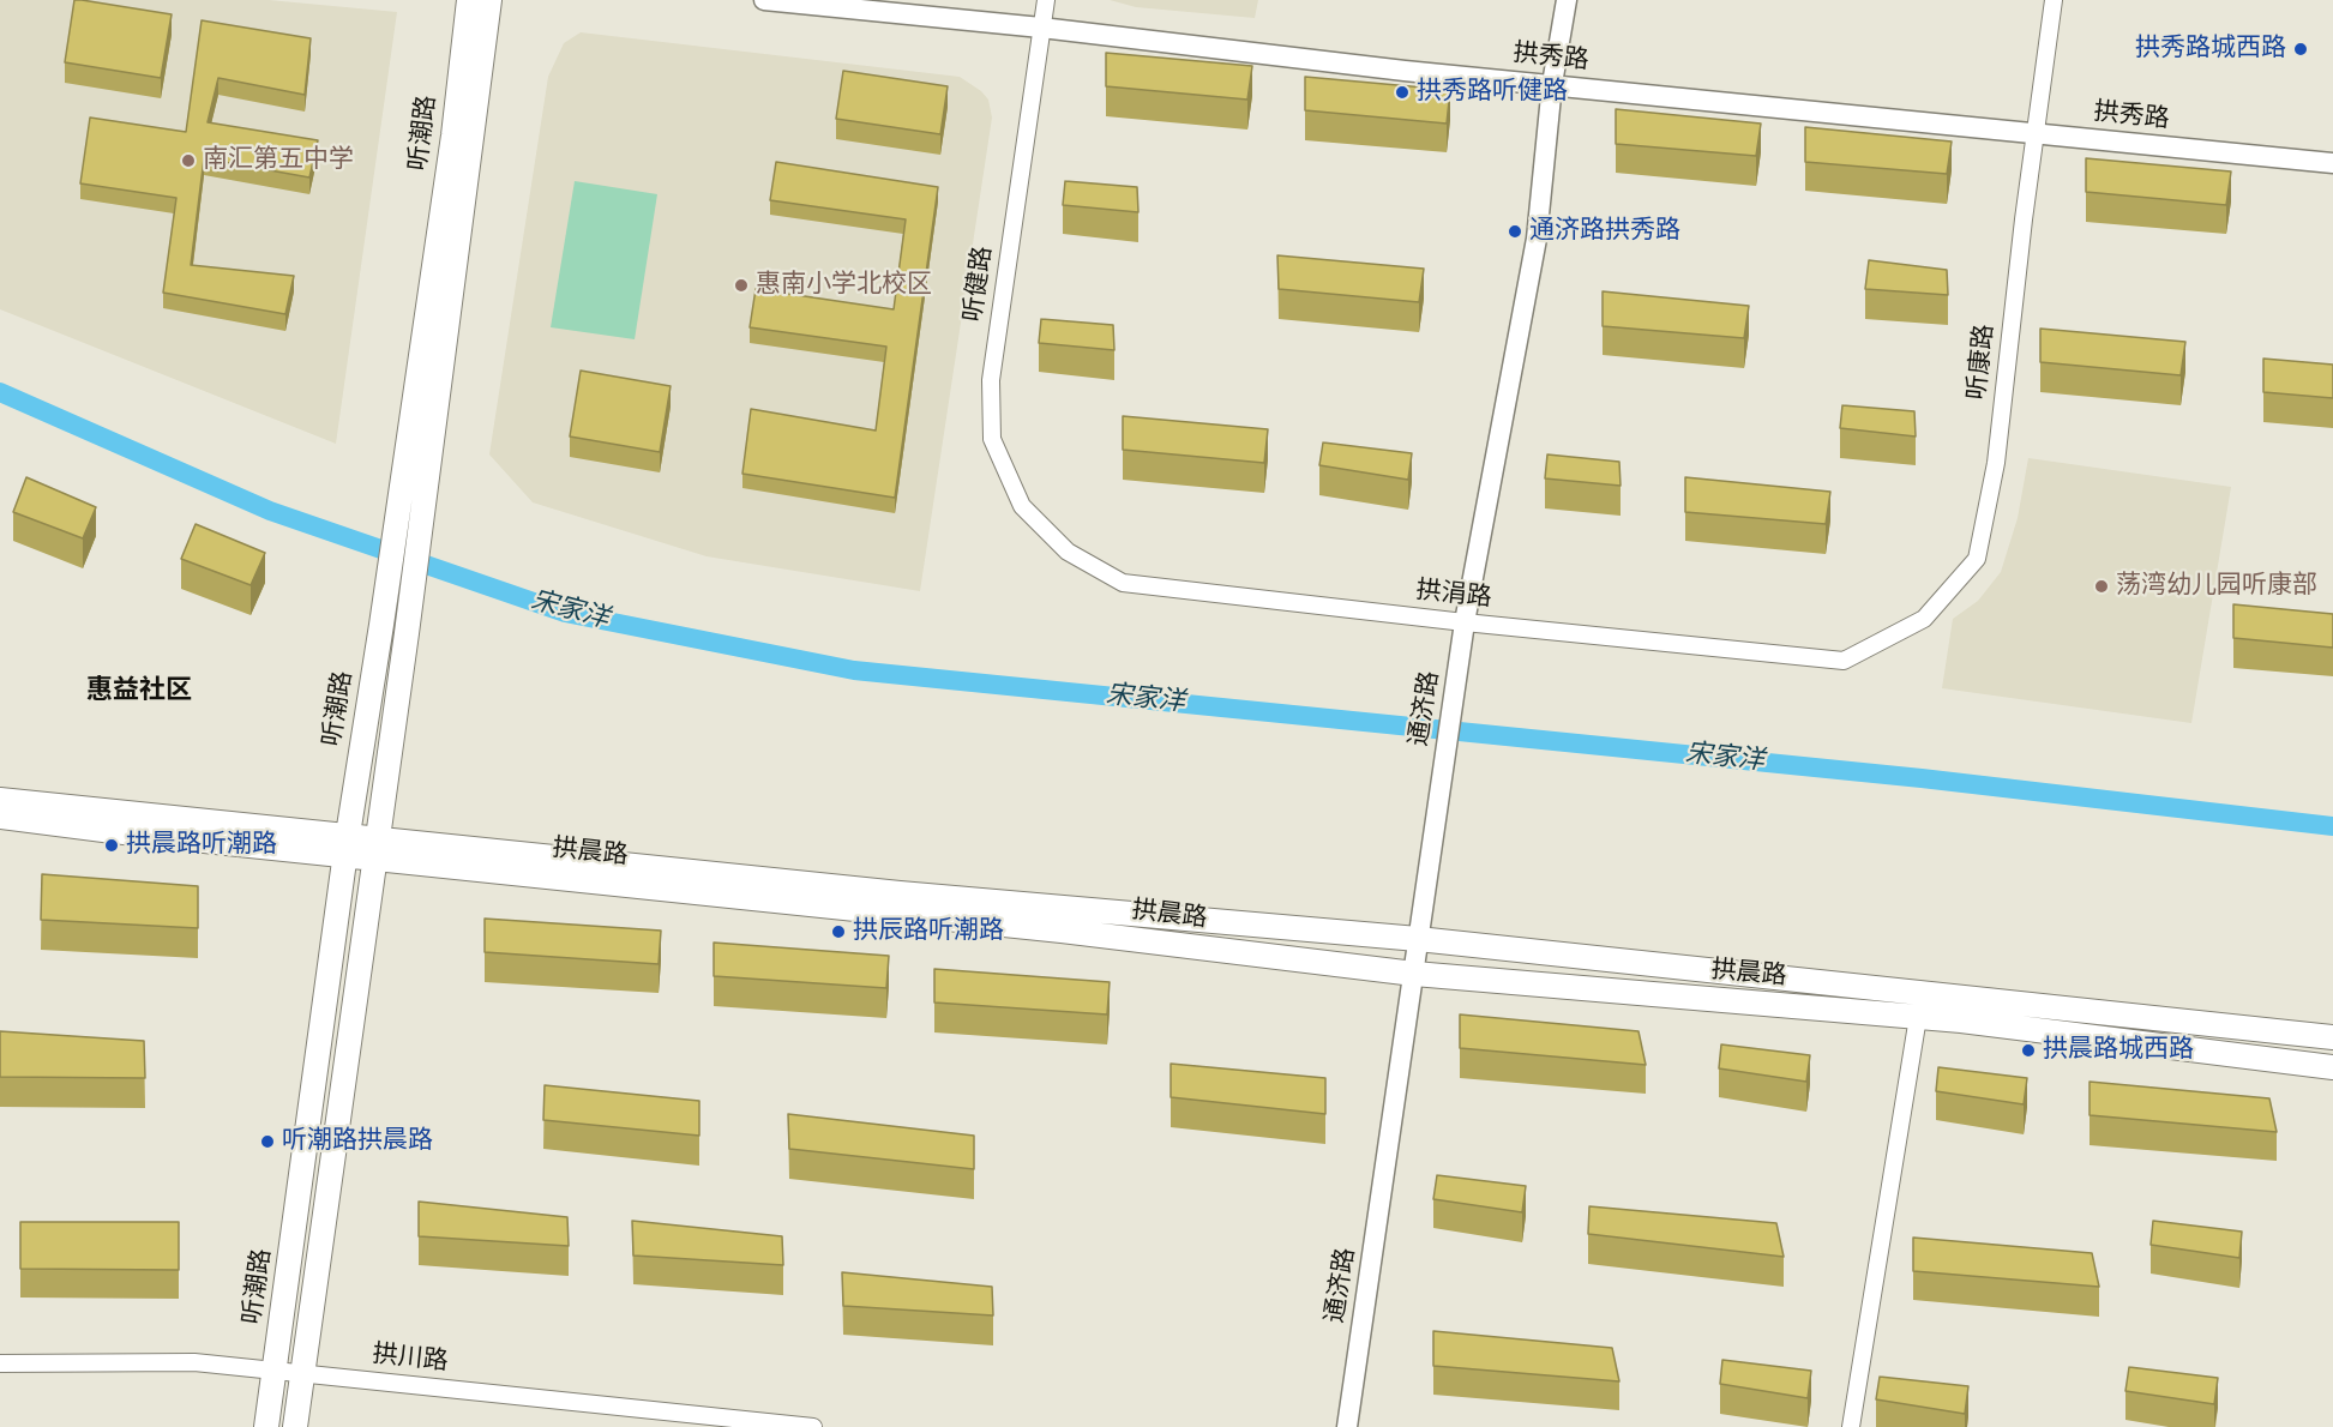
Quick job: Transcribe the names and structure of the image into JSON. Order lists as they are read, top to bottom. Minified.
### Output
{"streets":{"main road":["听潮路","拱晨路"],"street":["拱秀路","听健路","听康路","拱涓路","通济路","拱川路"]},"crossings":[["拱秀路","听健路"],["拱秀路","听康路"],["拱秀路","通济路"],["听潮路","拱晨路"],["听潮路","拱川路"],["听健路","拱涓路"],["听康路","拱涓路"],["拱涓路","通济路"],["通济路","拱晨路"]],"districts":["惠益社区"],"water":["宋家洋"],"places":["拱秀路城西路","拱秀路听健路","南汇第五中学","通济路拱秀路","惠南小学北校区","荡湾幼儿园听康部","拱晨路听潮路","拱辰路听潮路","拱晨路城西路","听潮路拱晨路"]}
